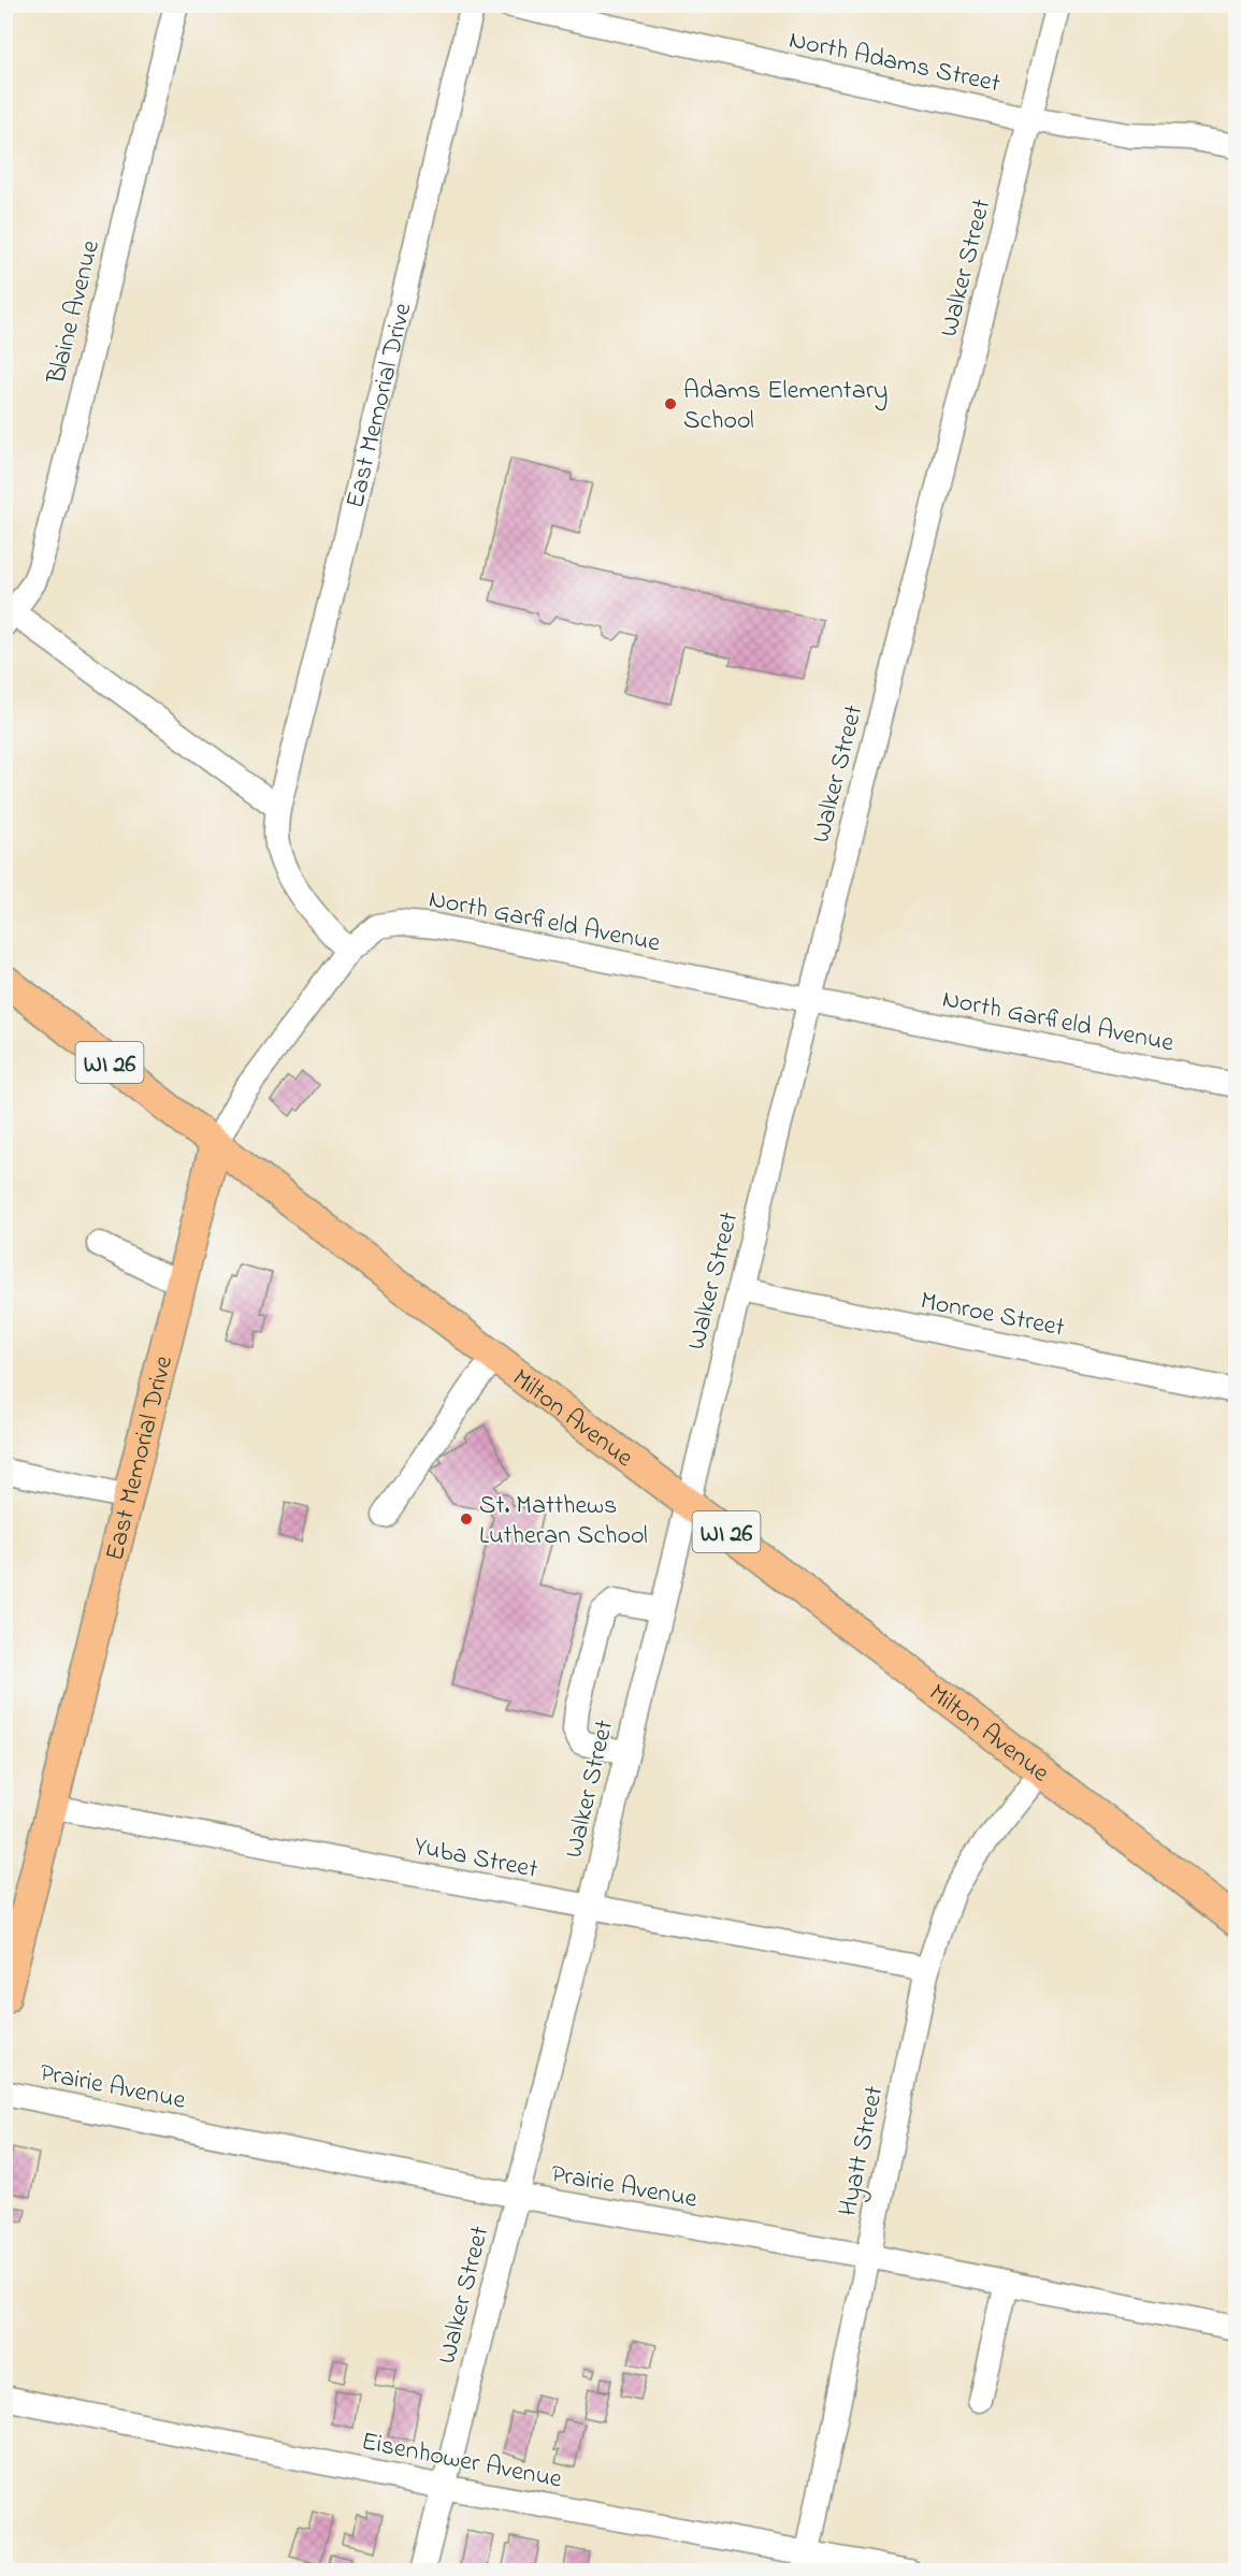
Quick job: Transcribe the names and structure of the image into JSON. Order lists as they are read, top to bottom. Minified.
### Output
{"streets":{"main road":["East Memorial Drive","WI 26","Milton Avenue"],"street":["North Adams Street","Walker Street","Blaine Avenue","North Garfield Avenue","Monroe Street","Yuba Street","Prairie Avenue","Hyatt Street","Eisenhower Avenue"]},"crossings":[["North Adams Street","Walker Street"],["Walker Street","North Garfield Avenue"],["Walker Street","Monroe Street"],["Walker Street","Milton Avenue"],["Walker Street","Yuba Street"],["Walker Street","Prairie Avenue"],["Walker Street","Eisenhower Avenue"],["East Memorial Drive","North Garfield Avenue"],["East Memorial Drive","Milton Avenue"],["East Memorial Drive","Yuba Street"],["Milton Avenue","Hyatt Street"],["Yuba Street","Hyatt Street"],["Prairie Avenue","Hyatt Street"],["Hyatt Street","Eisenhower Avenue"]],"places":["Adams Elementary School","St. Matthews Lutheran School"]}
